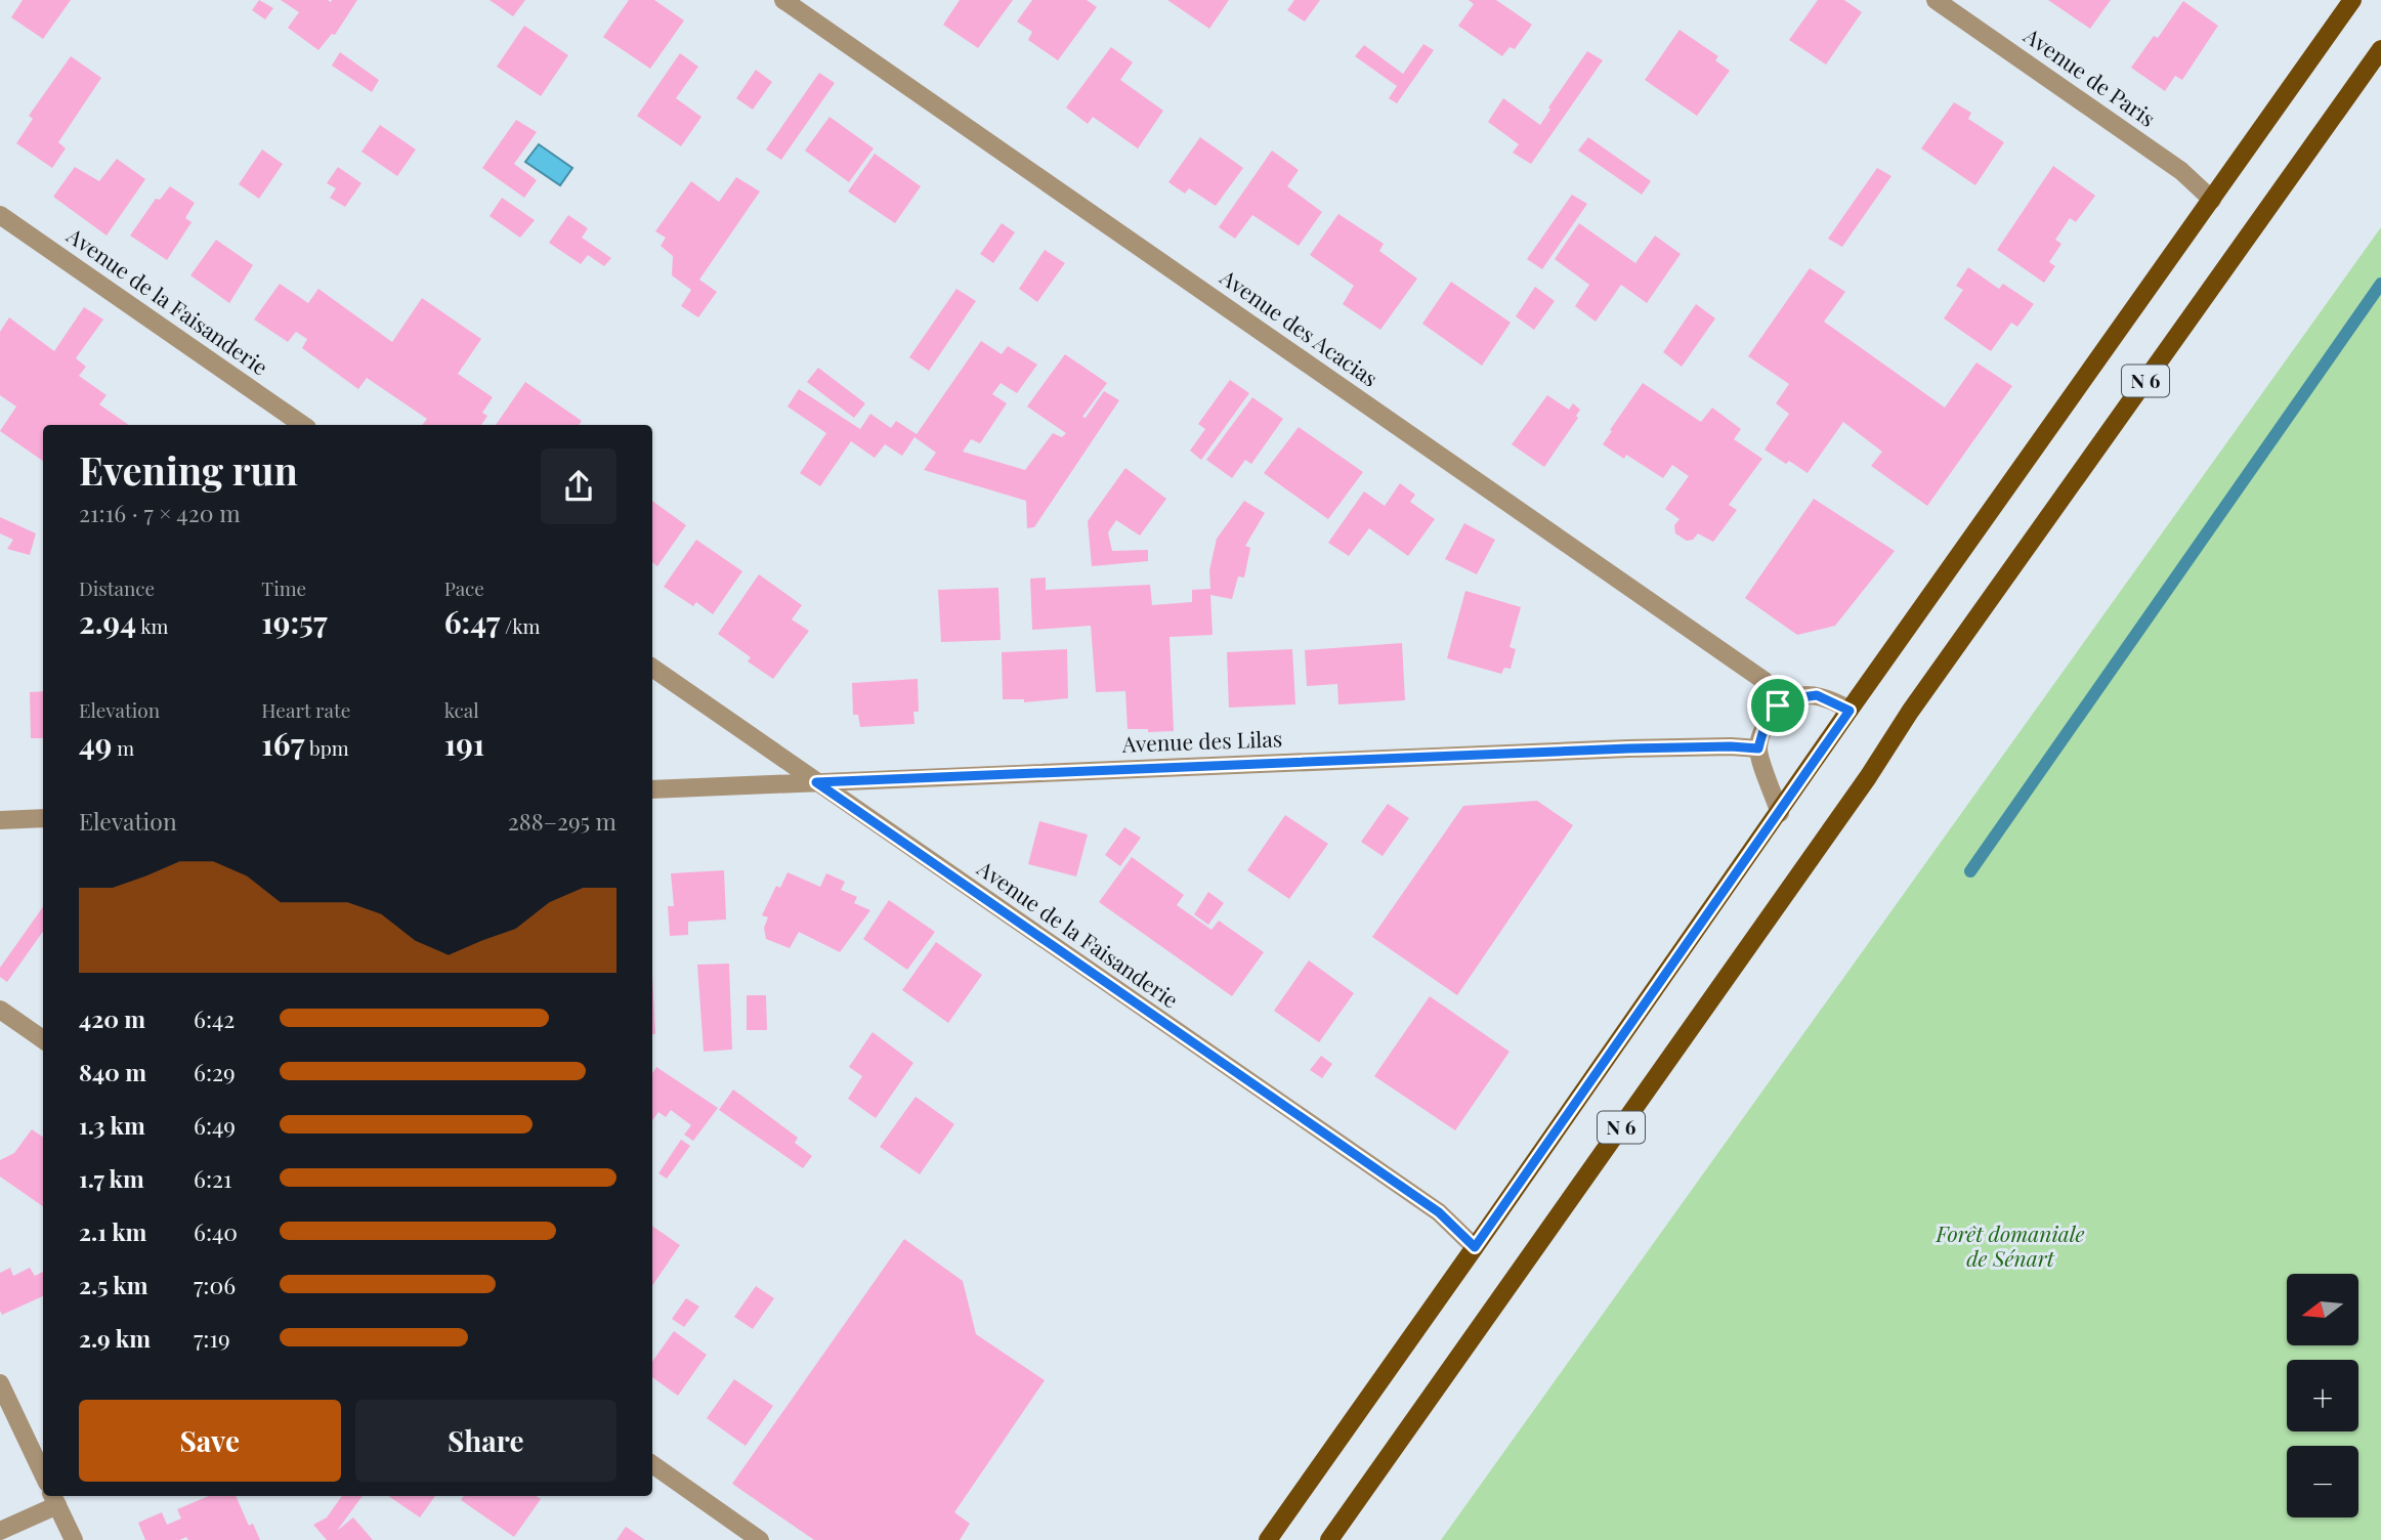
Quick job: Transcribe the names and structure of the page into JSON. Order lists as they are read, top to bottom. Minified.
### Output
{"streets":{"main road":["N 6"],"street":["Avenue de Paris","Avenue de la Faisanderie","Avenue des Acacias","Avenue des Lilas"]},"crossings":[["Avenue de Paris","N 6"],["Avenue de la Faisanderie","N 6"],["Avenue de la Faisanderie","Avenue des Lilas"]],"parks":["Forêt domaniale de Sénart"],"north":"left","page":{"heading":["Evening run","21:16 · 7 × 420 m"],"stats":[["Distance","2.94 km"],["Time","19:57"],["Pace","6:47 /km"],["Elevation","49 m"],["Heart rate","167 bpm"],["kcal","191"]],"chart":["Elevation","288–295 m"],"list":[{"name":"420 m","note":"6:42"},{"name":"840 m","note":"6:29"},{"name":"1.3 km","note":"6:49"},{"name":"1.7 km","note":"6:21"},{"name":"2.1 km","note":"6:40"},{"name":"2.5 km","note":"7:06"},{"name":"2.9 km","note":"7:19"}],"map_buttons":["+","−"],"buttons":["Save","Share"]}}
